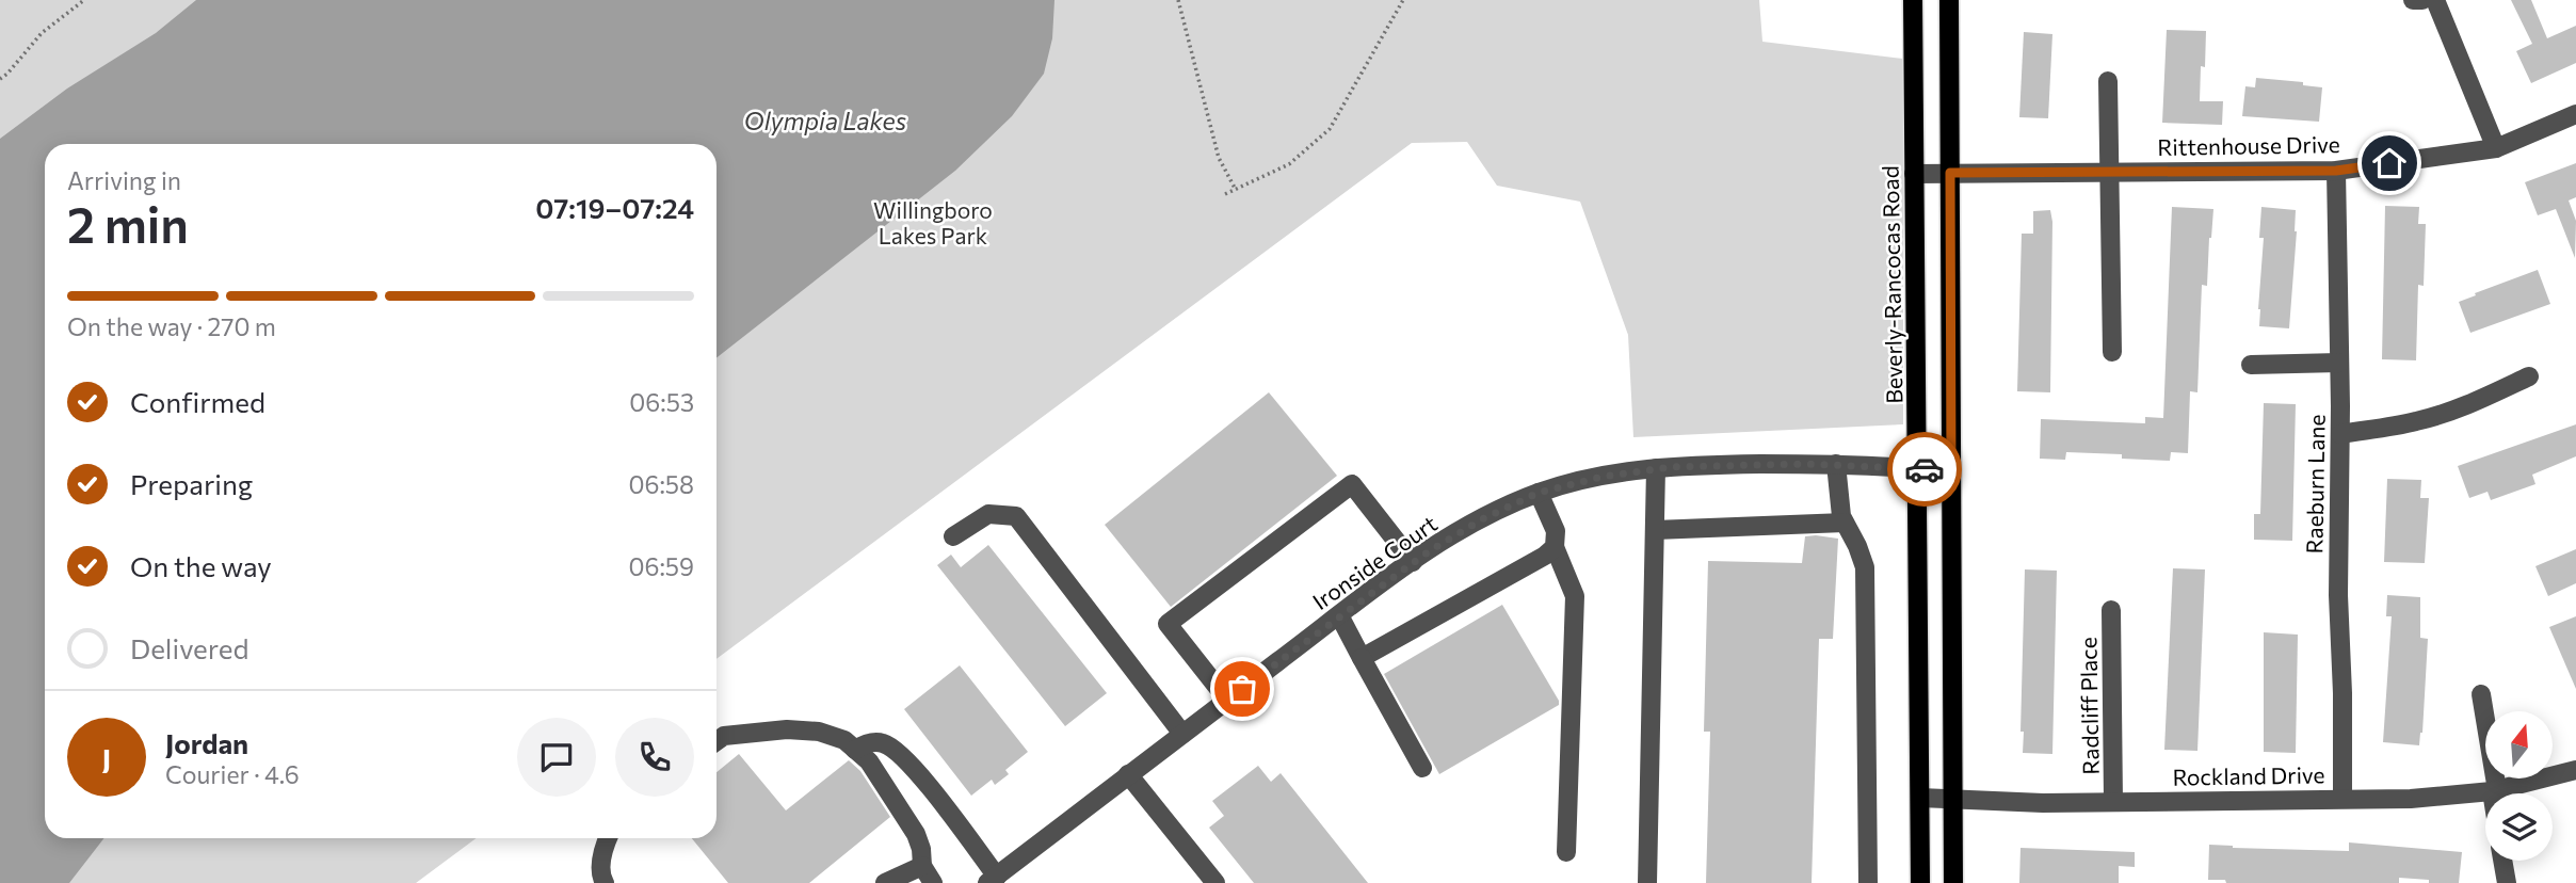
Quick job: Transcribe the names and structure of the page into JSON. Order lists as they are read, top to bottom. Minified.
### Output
{"streets":{"main road":["Beverly-Rancocas Road"],"street":["Rittenhouse Drive","Raeburn Lane","Ironside Court","Radcliff Place","Rockland Drive"]},"crossings":[["Rittenhouse Drive","Beverly-Rancocas Road"],["Rittenhouse Drive","Raeburn Lane"],["Beverly-Rancocas Road","Ironside Court"],["Beverly-Rancocas Road","Rockland Drive"],["Raeburn Lane","Rockland Drive"],["Radcliff Place","Rockland Drive"]],"water":["Olympia Lakes"],"parks":["Willingboro Lakes Park"],"north":"top","page":{"heading":["2 min","Arriving in","07:19–07:24"],"panel":["Jordan","Courier · 4.6"],"bar":"On the way · 270 m","list":[["Confirmed","06:53"],["Preparing","06:58"],["On the way","06:59"],"Delivered"],"round":"J"}}
